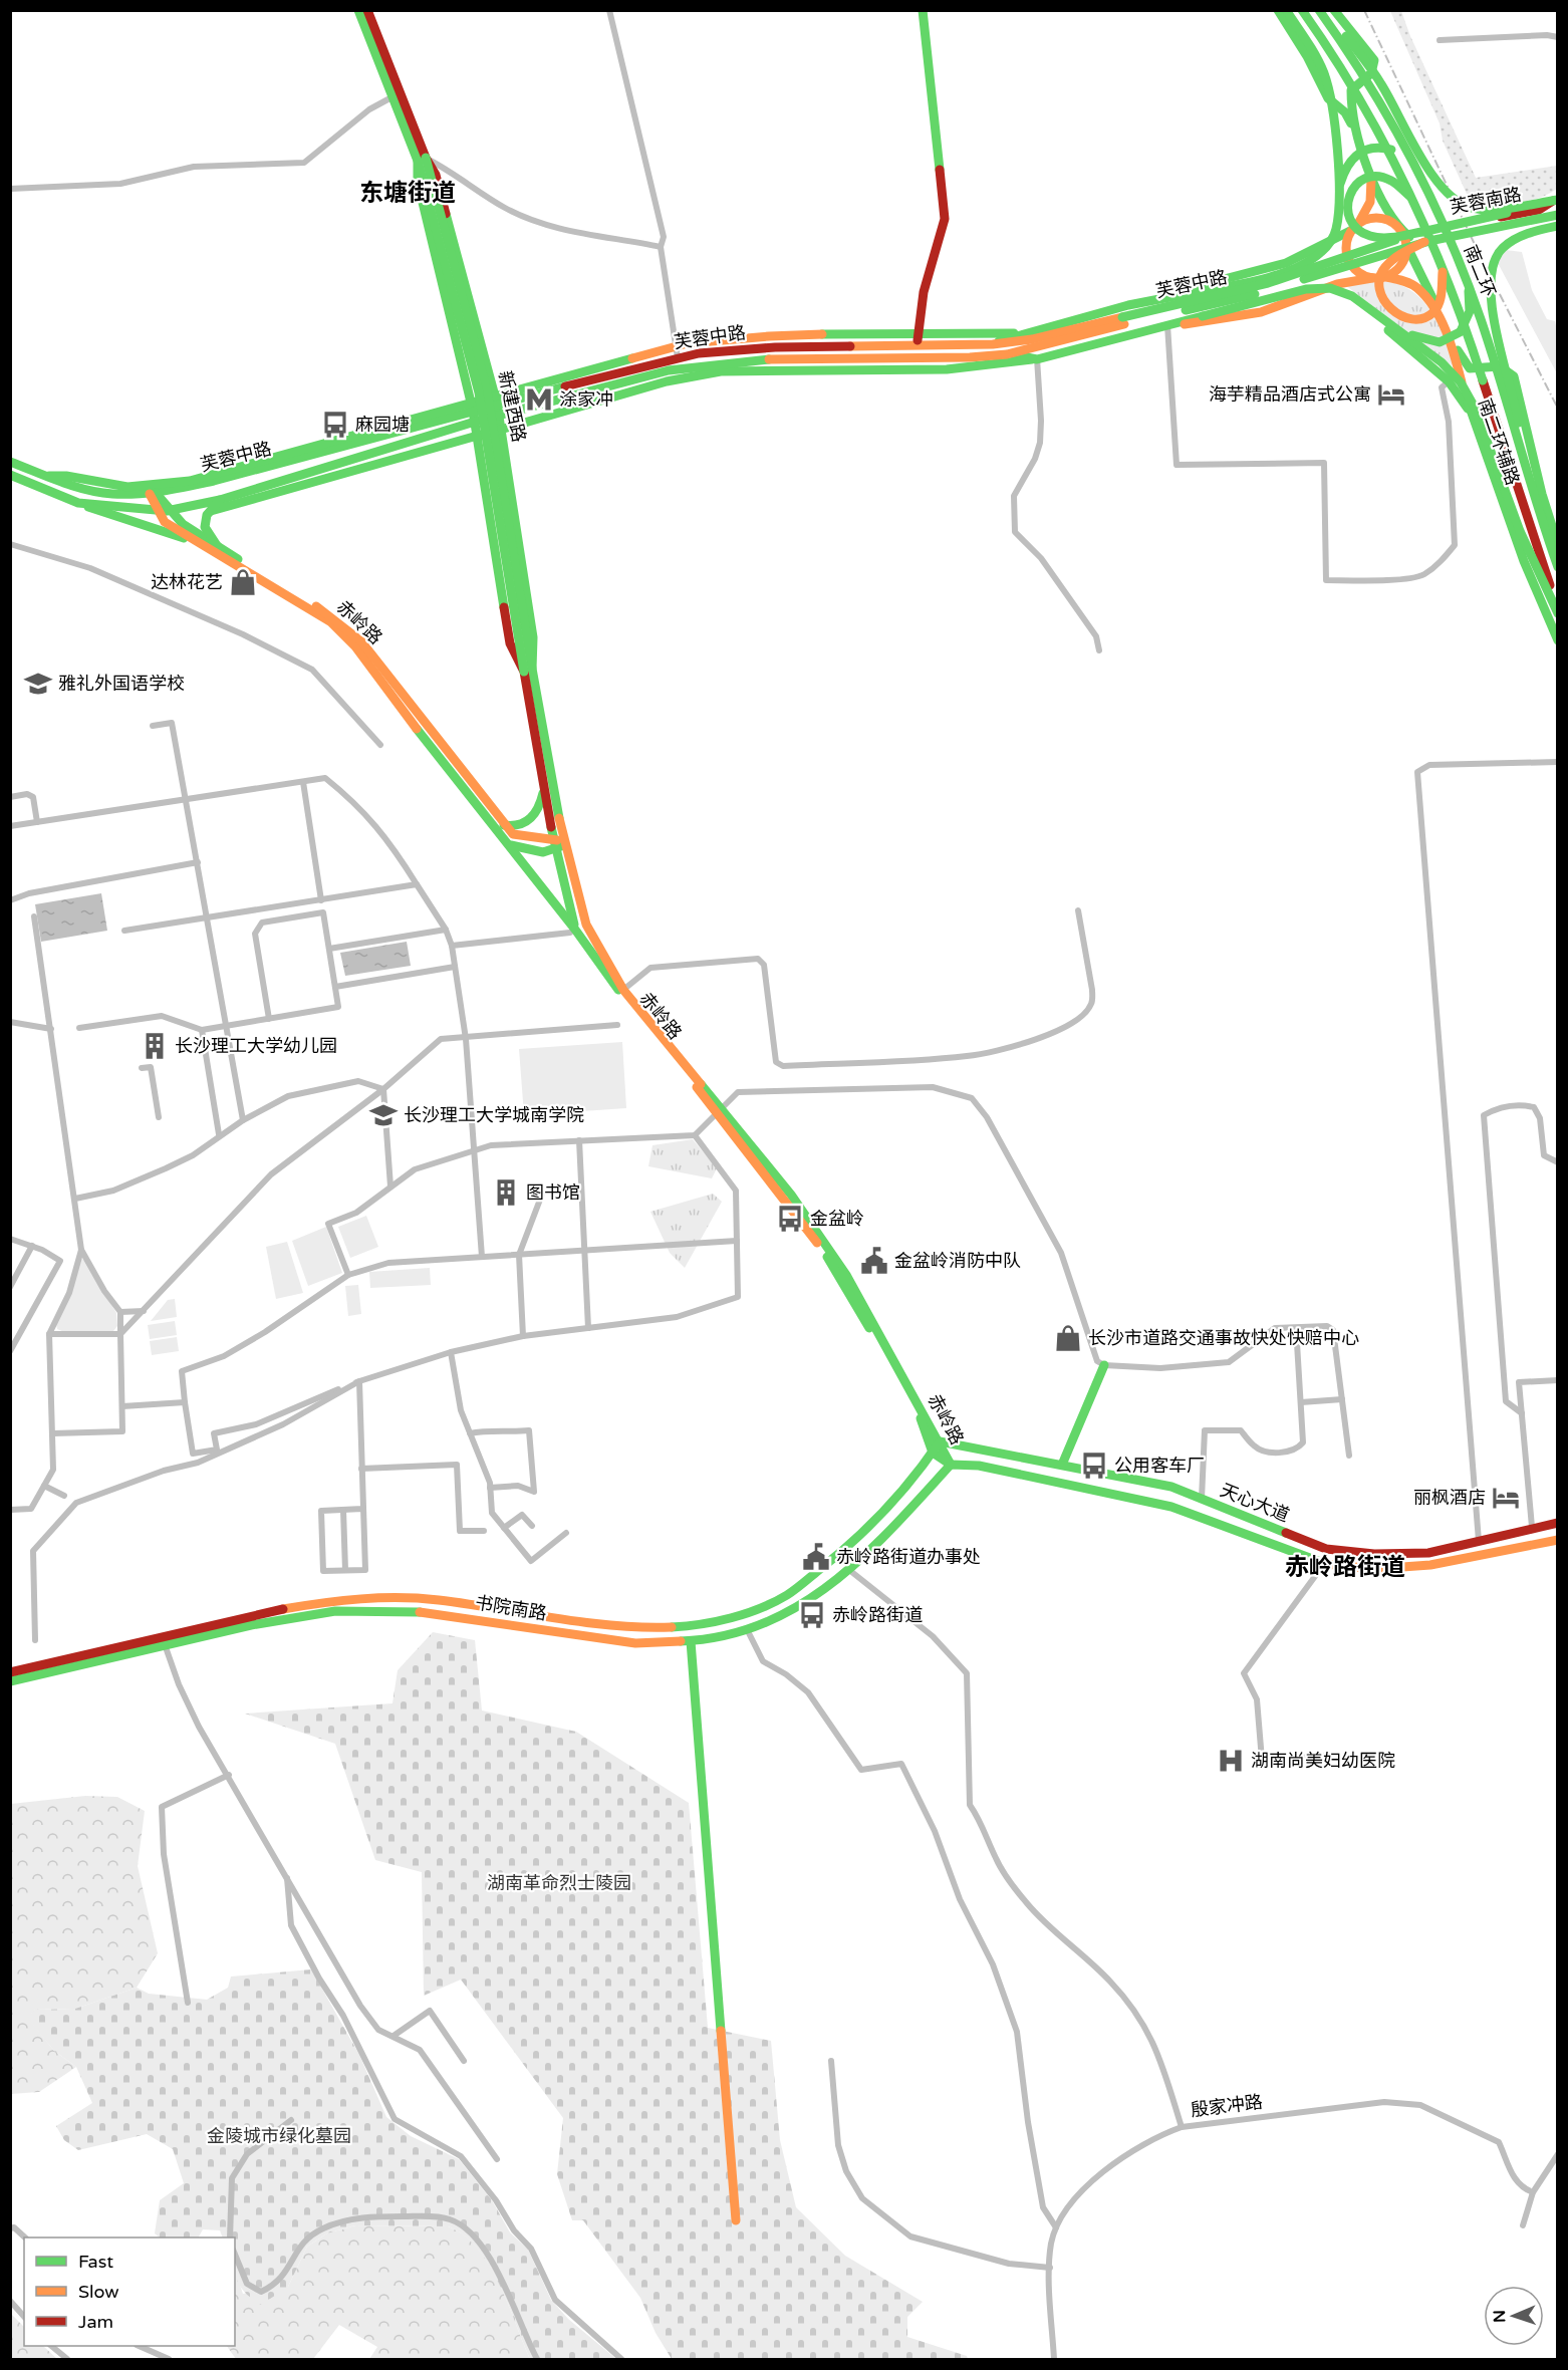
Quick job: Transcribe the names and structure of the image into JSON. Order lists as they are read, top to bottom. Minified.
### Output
{"streets":{"main road":["芙蓉南路","南二环","芙蓉中路","新建西路","南二环辅路","赤岭路","天心大道","书院南路"],"street":["殷家冲路"]},"crossings":[["芙蓉南路","芙蓉中路"],["芙蓉中路","新建西路"],["芙蓉中路","赤岭路"],["新建西路","赤岭路"],["赤岭路","天心大道"],["赤岭路","书院南路"],["天心大道","书院南路"]],"districts":["东塘街道","赤岭路街道"],"parks":["湖南革命烈士陵园","金陵城市绿化墓园"],"places":{"hotel":["海芋精品酒店式公寓","丽枫酒店"],"metro station":["涂家冲"],"bus stop":["麻园塘","金盆岭","公用客车厂","赤岭路街道"],"shop":["达林花艺","长沙市道路交通事故快处快赔中心"],"school or university":["雅礼外国语学校","长沙理工大学城南学院"],"building":["长沙理工大学幼儿园","图书馆"],"public building":["金盆岭消防中队","赤岭路街道办事处"],"hospital":["湖南尚美妇幼医院"]},"legend":["Fast","Slow","Jam"],"north":"left"}
